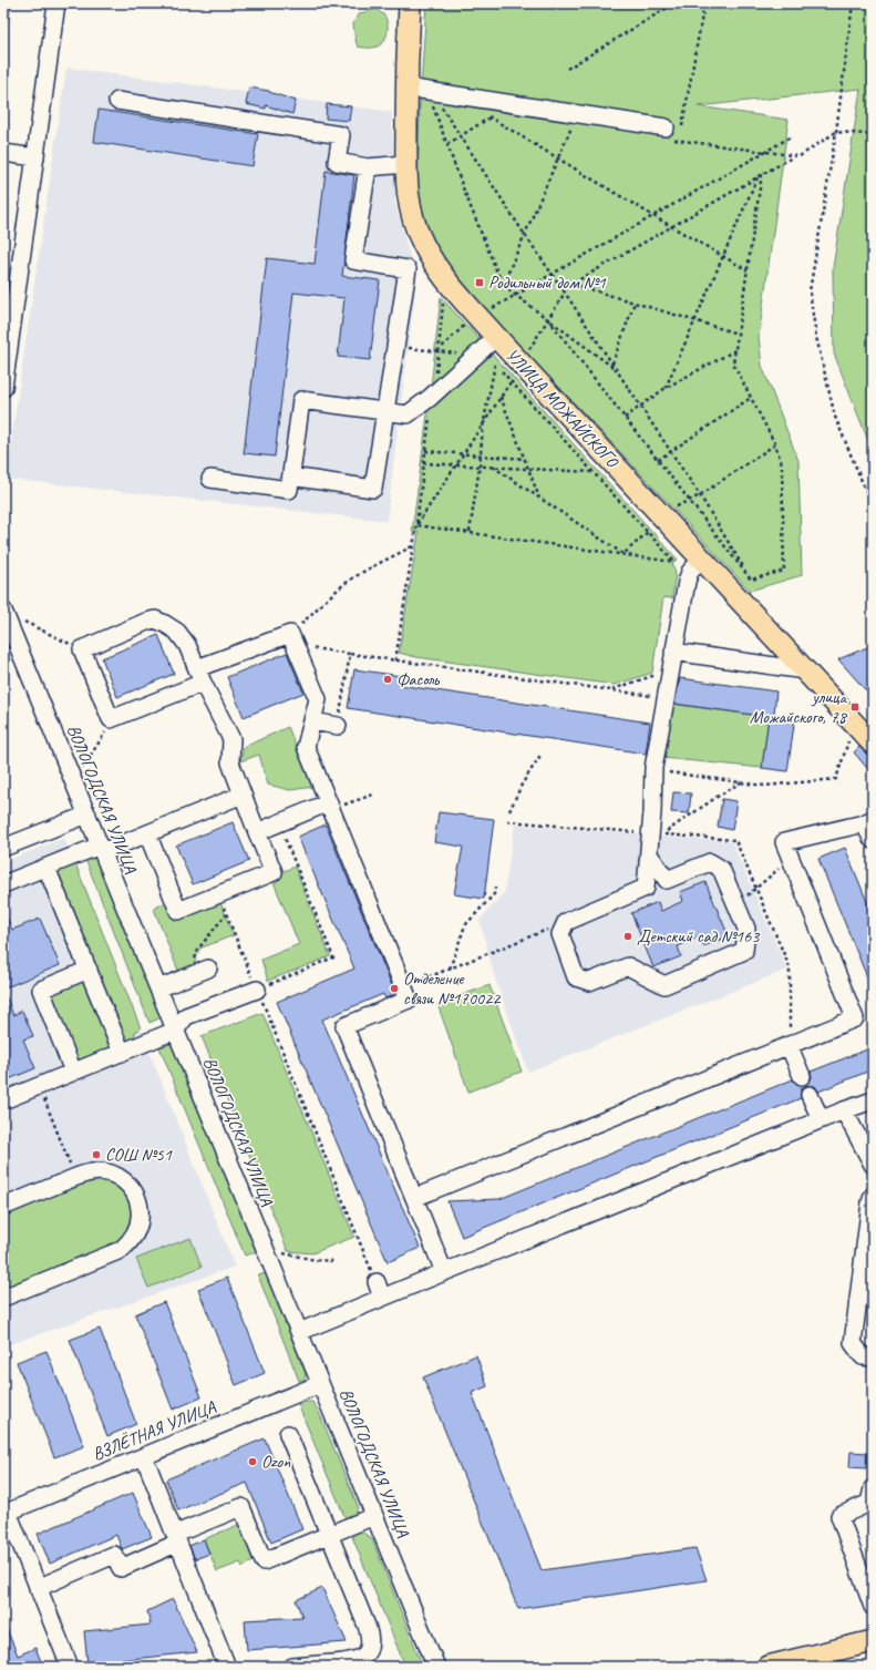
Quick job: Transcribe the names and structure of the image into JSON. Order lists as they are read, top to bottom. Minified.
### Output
{"streets":{"main road":["УЛИЦА МОЖАЙСКОГО"],"street":["ВОЛОГОДСКАЯ УЛИЦА","ВЗЛЁТНАЯ УЛИЦА"]},"crossings":[["ВОЛОГОДСКАЯ УЛИЦА","ВЗЛЁТНАЯ УЛИЦА"]],"places":{"transit":["Родильный дом №1","улица Можайского, 78"],"other":["Фасоль","Детский сад №163","Отделение связи №170022","СОШ №51","Ozon"]}}
